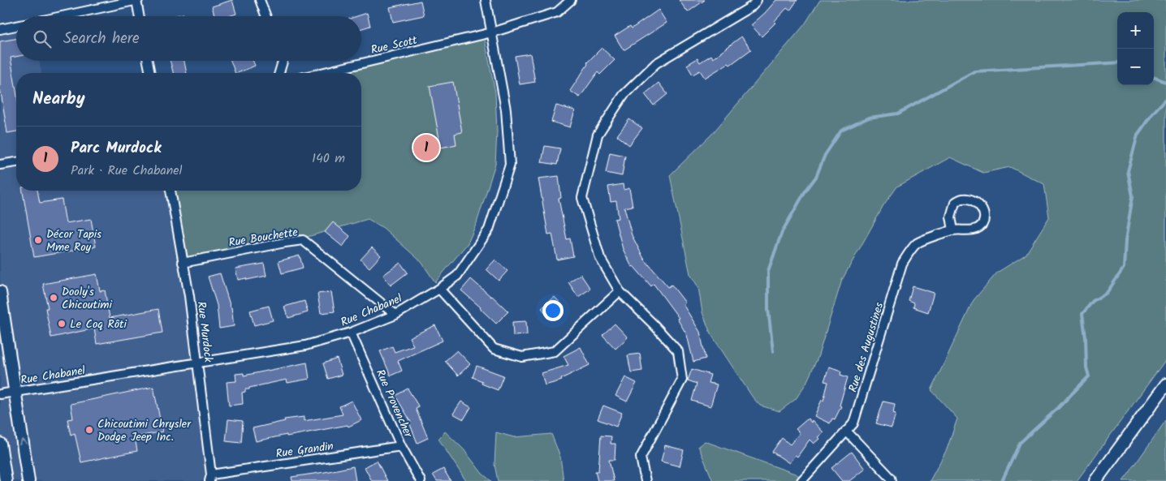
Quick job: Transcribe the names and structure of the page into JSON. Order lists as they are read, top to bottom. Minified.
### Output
{"streets":{"street":["Rue Scott","Rue Bouchette","Rue Chabanel","Rue Murdock","Rue des Augustines","Rue Provencher","Rue Grandin"]},"crossings":[["Rue Scott","Rue Chabanel"],["Rue Bouchette","Rue Chabanel"],["Rue Bouchette","Rue Murdock"],["Rue Chabanel","Rue Murdock"],["Rue Chabanel","Rue Provencher"],["Rue Murdock","Rue Grandin"],["Rue Provencher","Rue Grandin"]],"places":["Décor Tapis Mme Roy","Dooly's Chicoutimi","Le Coq Rôti","Chicoutimi Chrysler Dodge Jeep Inc."],"page":{"map_buttons":["+","−"],"search":"Search here","heading":"Nearby","list":[{"mark":"1","name":"Parc Murdock","note":"Park · Rue Chabanel","value":"140 m"}],"pins":"1"}}
